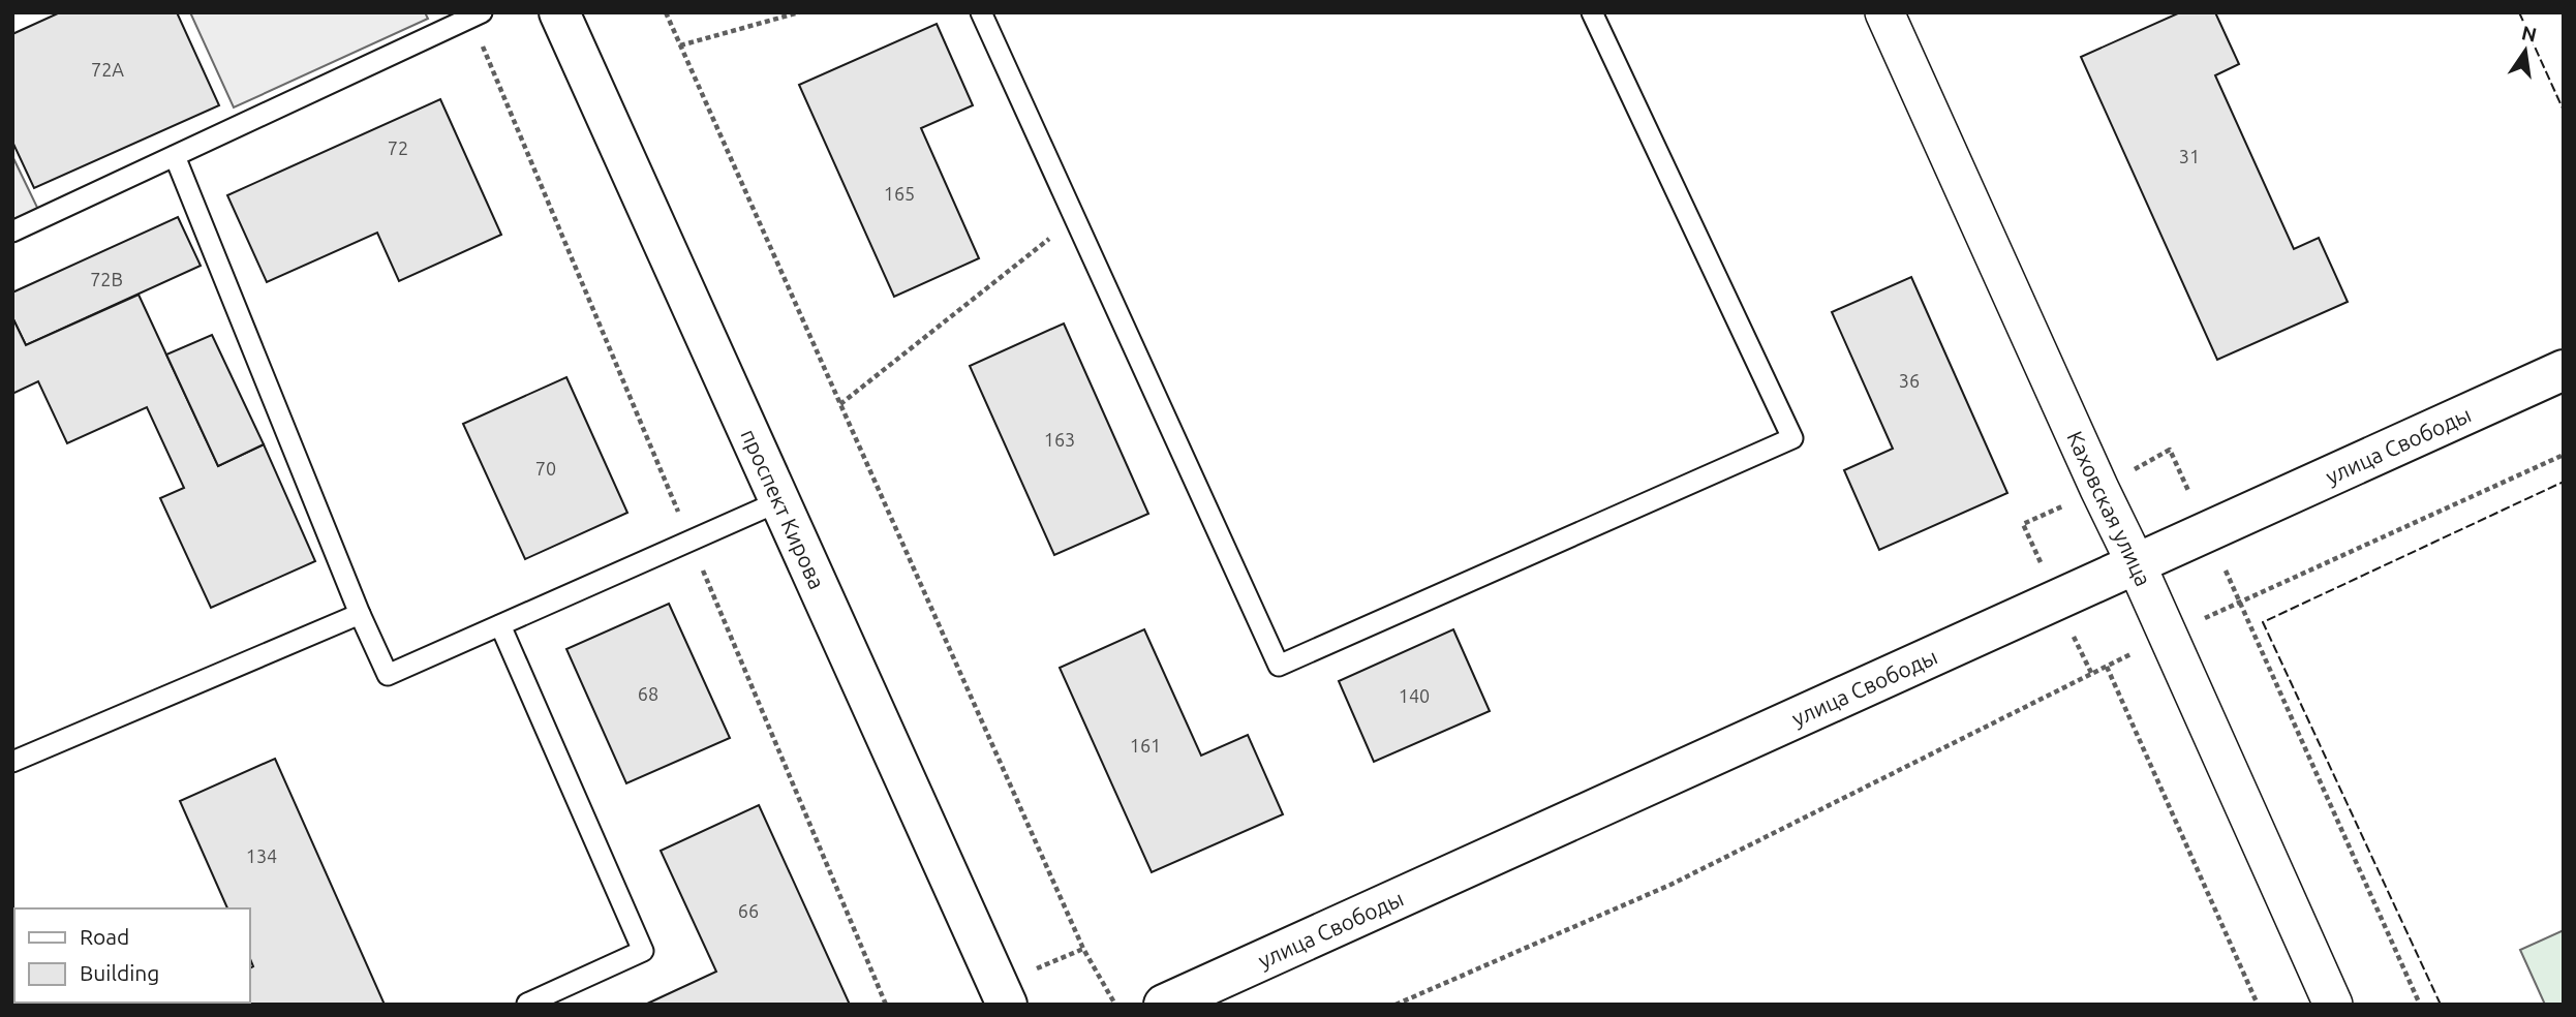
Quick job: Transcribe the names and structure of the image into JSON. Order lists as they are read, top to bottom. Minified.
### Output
{"streets":{"street":["улица Свободы","проспект Кирова","Каховская улица"]},"crossings":[["улица Свободы","Каховская улица"]],"house_numbers":["72А","72","31","165","72В","36","163","70","68","140","161","134","66"],"legend":["Road","Building"],"north":"top"}
